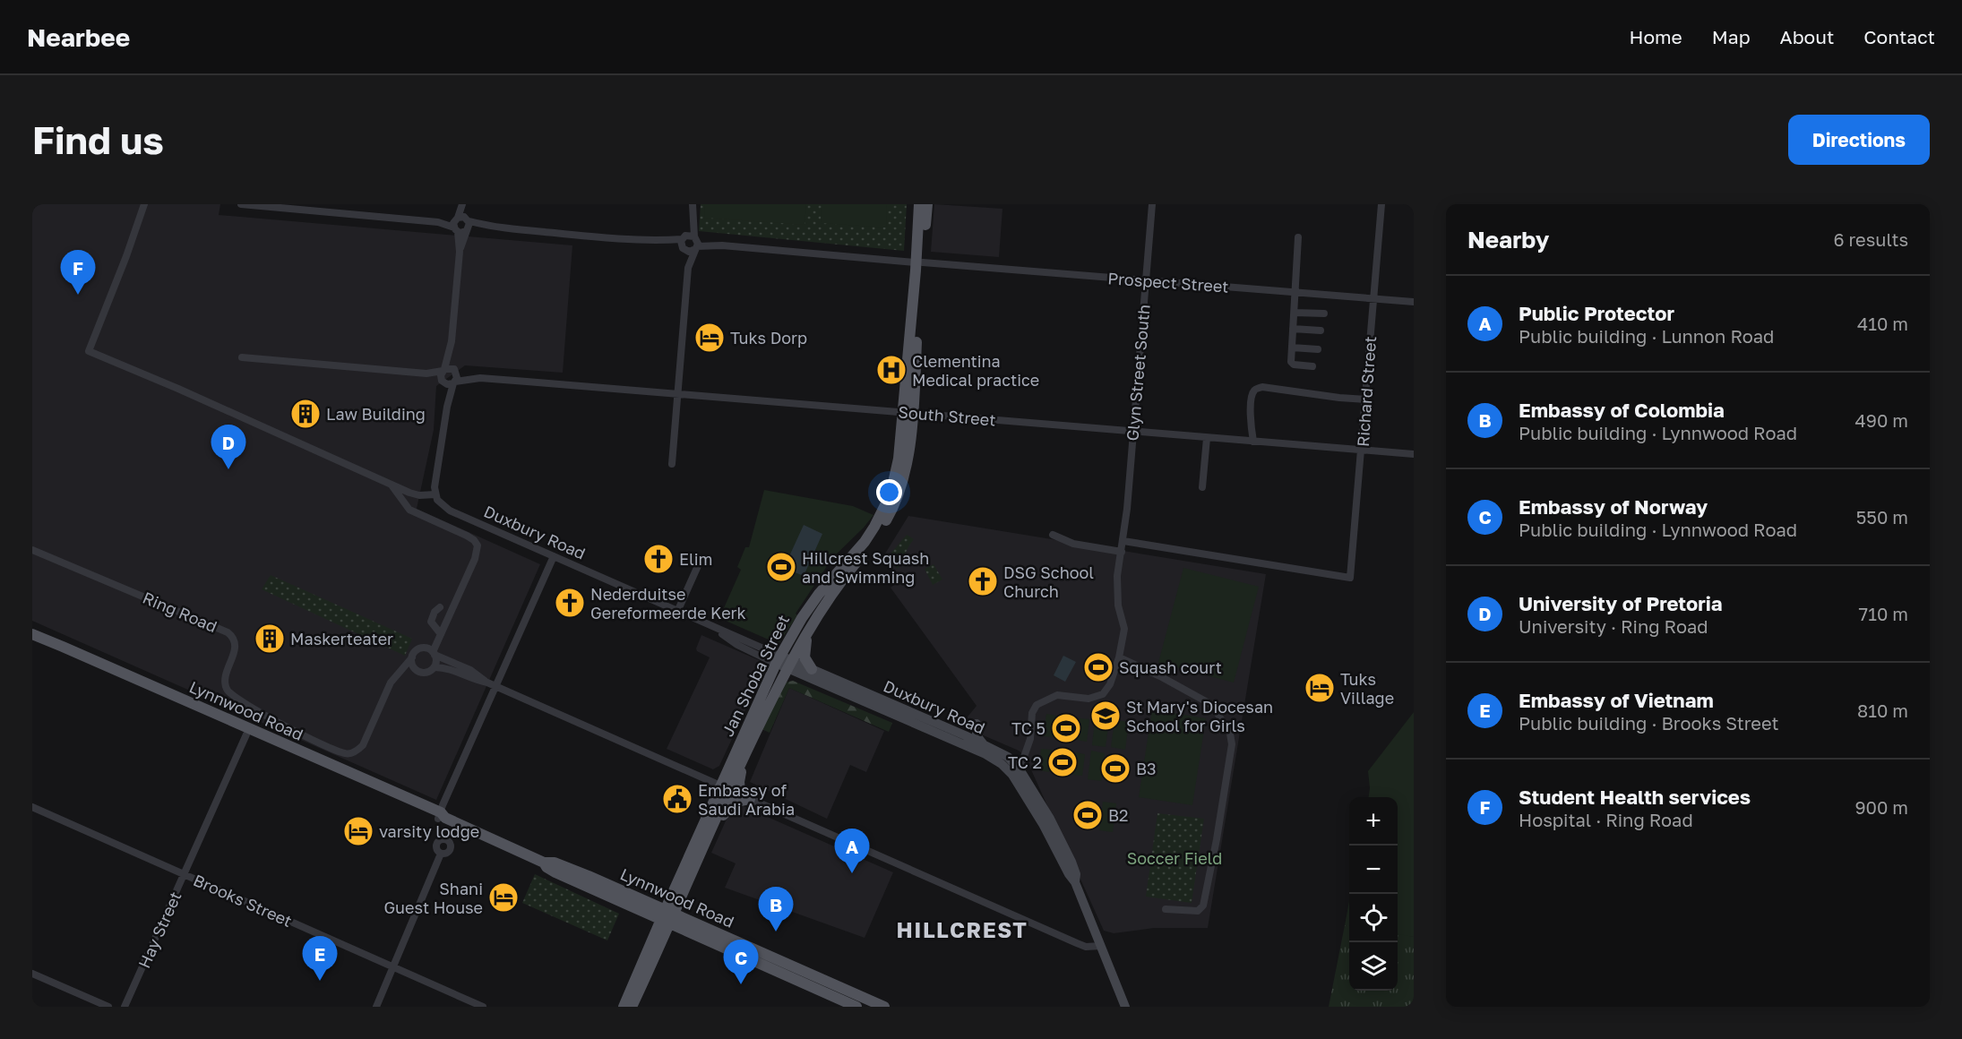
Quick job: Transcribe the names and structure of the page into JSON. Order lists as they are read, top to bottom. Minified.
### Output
{"streets":{"main road":["Duxbury Road","Jan Shoba Street","Lynnwood Road"],"street":["Prospect Street","Glyn Street South","Richard Street","South Street","Ring Road","Brooks Street","Hay Street"]},"crossings":[["Prospect Street","Glyn Street South"],["Prospect Street","Richard Street"],["Prospect Street","Jan Shoba Street"],["Glyn Street South","Richard Street"],["Glyn Street South","South Street"],["Glyn Street South","Duxbury Road"],["Richard Street","South Street"],["South Street","Jan Shoba Street"],["Duxbury Road","Jan Shoba Street"],["Jan Shoba Street","Lynnwood Road"],["Lynnwood Road","Hay Street"],["Brooks Street","Hay Street"]],"districts":["HILLCREST"],"parks":["Soccer Field"],"places":{"hotel":["Tuks Dorp","Tuks Village","varsity lodge","Shani Guest House"],"hospital":["Clementina Medical practice"],"building":["Law Building","Maskerteater"],"church":["Elim","DSG School Church","Nederduitse Gereformeerde Kerk"],"sports":["Hillcrest Squash and Swimming","Squash court","TC 5","TC 2","B3","B2"],"school or university":["St Mary's Diocesan School for Girls"],"public building":["Embassy of Saudi Arabia"]},"page":{"header":"Nearbee","nav":["Home","Map","About","Contact"],"buttons":"Directions","title":"Find us","heading":["Nearby","6 results"],"pins":["F","D","A","B","E","C"],"list":[{"mark":"A","name":"Public Protector","note":"Public building · Lunnon Road","value":"410 m"},{"mark":"B","name":"Embassy of Colombia","note":"Public building · Lynnwood Road","value":"490 m"},{"mark":"C","name":"Embassy of Norway","note":"Public building · Lynnwood Road","value":"550 m"},{"mark":"D","name":"University of Pretoria","note":"University · Ring Road","value":"710 m"},{"mark":"E","name":"Embassy of Vietnam","note":"Public building · Brooks Street","value":"810 m"},{"mark":"F","name":"Student Health services","note":"Hospital · Ring Road","value":"900 m"}],"map_buttons":["+","−"]}}
